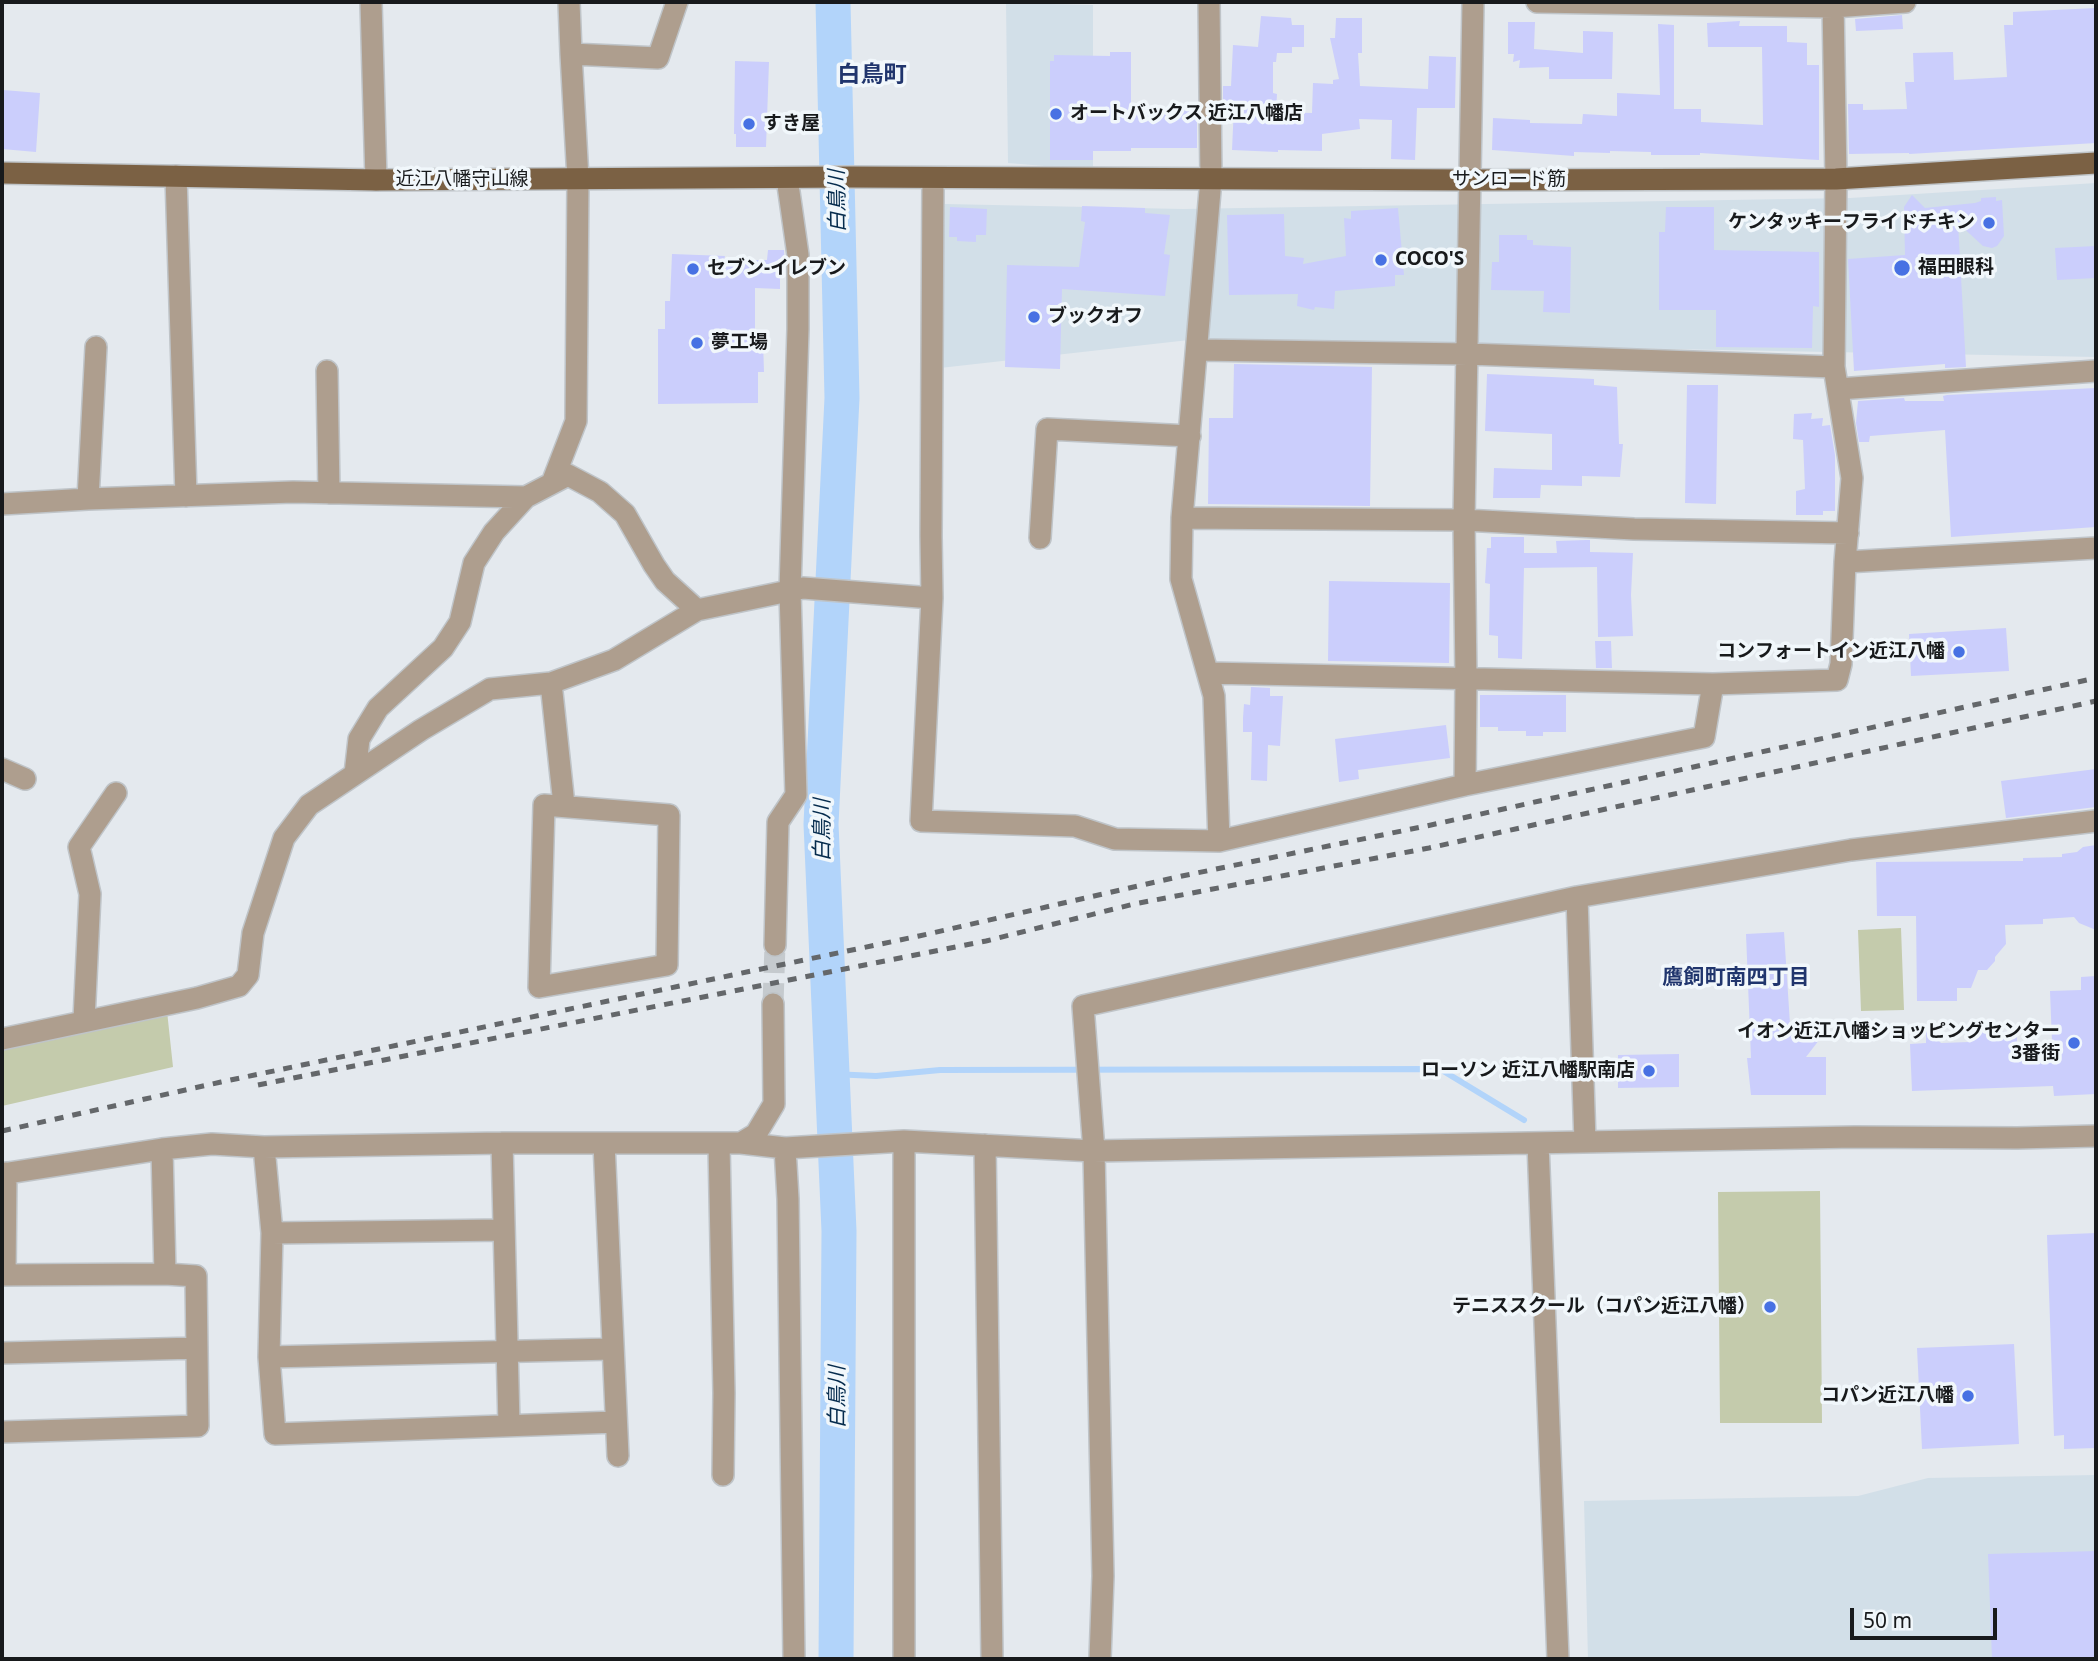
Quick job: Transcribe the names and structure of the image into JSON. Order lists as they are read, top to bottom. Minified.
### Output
{"streets":{"main road":["近江八幡守山線","サンロード筋"]},"crossings":[["近江八幡守山線","サンロード筋"]],"districts":["白鳥町","鷹飼町南四丁目"],"water":["白鳥川"],"places":["オートバックス 近江八幡店","すき屋","ケンタッキーフライドチキン","COCO'S","福田眼科","セブン-イレブン","ブックオフ","夢工場","コンフォートイン近江八幡","イオン近江八幡ショッピングセンター 3番街","ローソン 近江八幡駅南店","テニススクール（コパン近江八幡）","コパン近江八幡"],"scale_bar":"50 m"}
